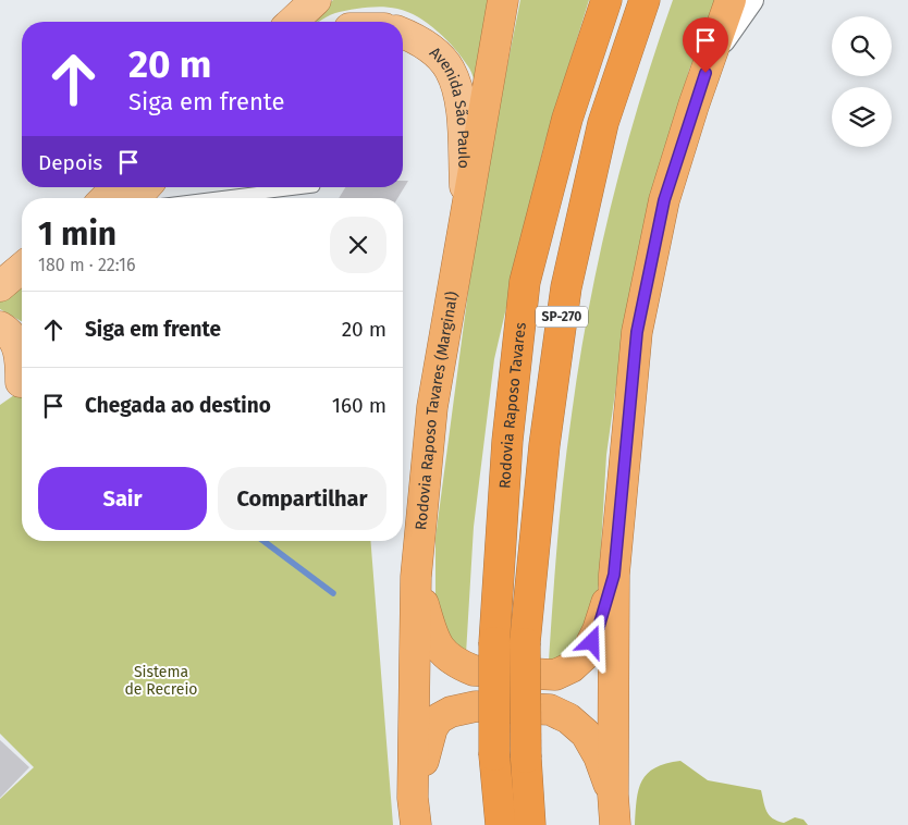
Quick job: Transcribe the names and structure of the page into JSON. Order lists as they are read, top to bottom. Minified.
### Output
{"streets":{"highway":["SP-270","Rodovia Raposo Tavares","Rodovia Raposo Tavares (Marginal)"],"main road":["Avenida São Paulo"]},"crossings":[["Avenida São Paulo","Rodovia Raposo Tavares (Marginal)"]],"parks":["Sistema de Recreio"],"page":{"turn":["20 m","Siga em frente"],"then":"Depois","heading":["1 min","180 m · 22:16"],"list":[{"name":"Siga em frente","value":"20 m"},{"name":"Chegada ao destino","value":"160 m"}],"buttons":["Sair","Compartilhar"]}}
